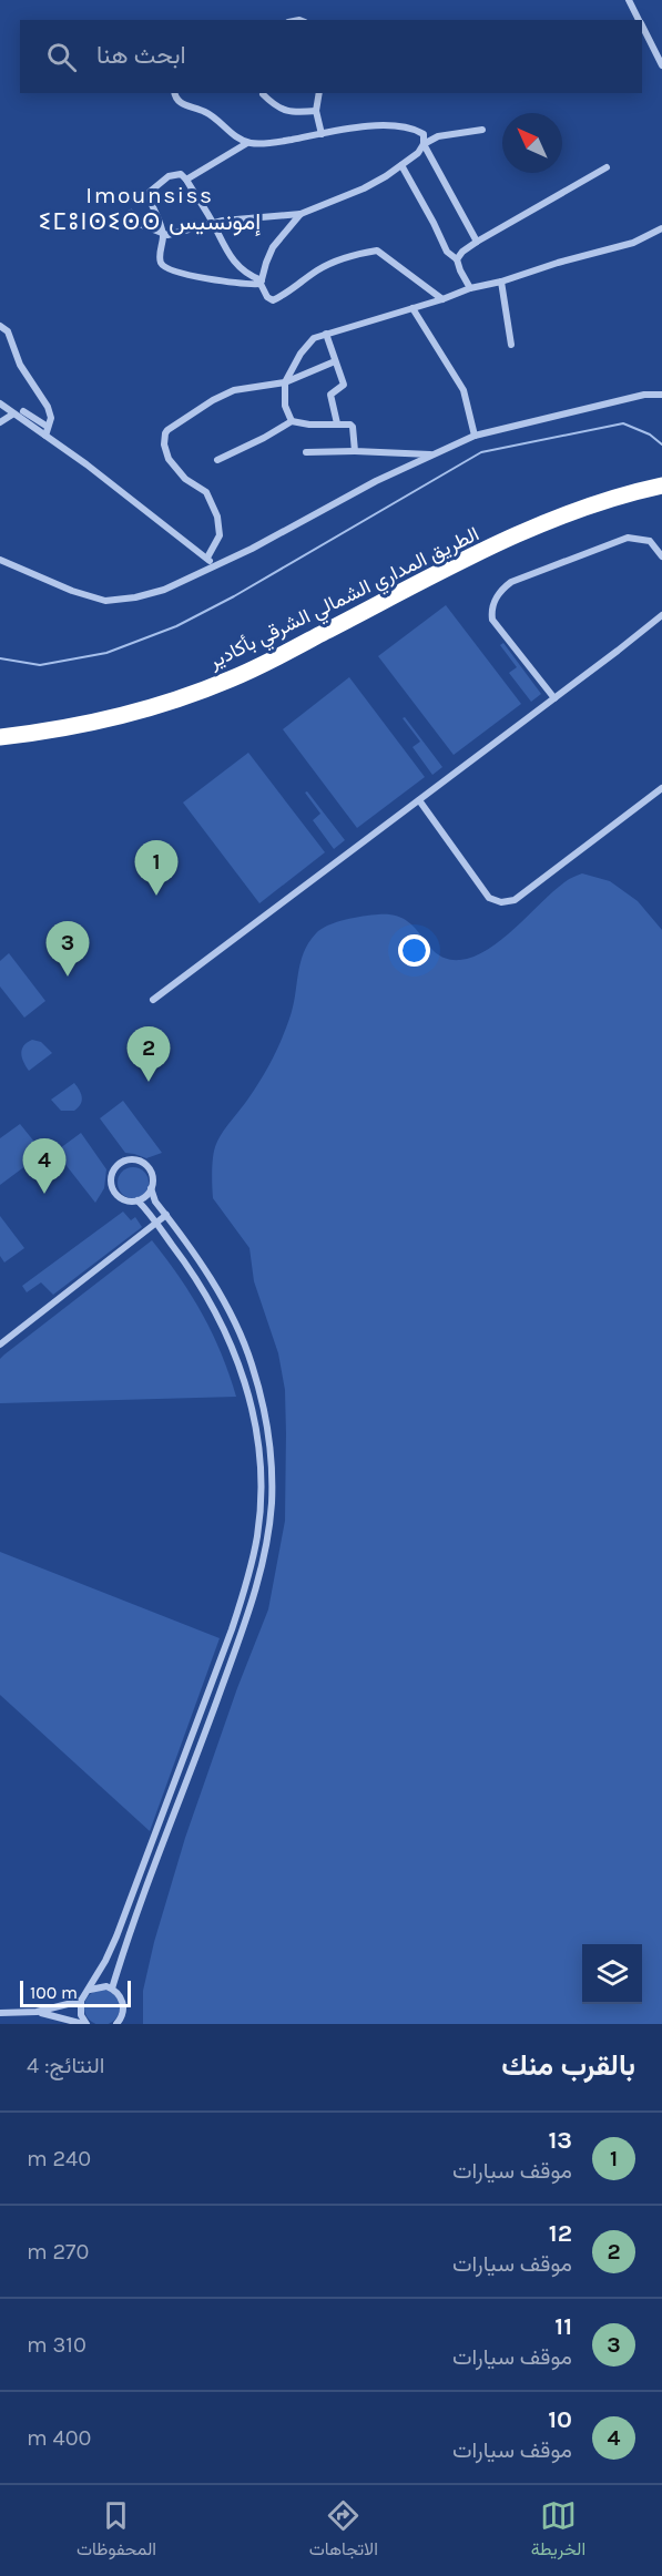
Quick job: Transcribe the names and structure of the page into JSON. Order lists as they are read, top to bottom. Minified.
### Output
{"streets":{"highway":["الطريق المداري الشمالي الشرقي بأكادير"]},"districts":["Imounsiss ⵉⵎⵓⵏⵙⵉⵙⵙ إمونسيس"],"scale_bar":"100 m","north":"top left","page":{"search":"ابحث هنا","pins":["1","3","2","4"],"scale":"100 m","heading":["بالقرب منك","النتائج: 4"],"list":[{"mark":"1","name":"13","note":"موقف سيارات","value":"240 m"},{"mark":"2","name":"12","note":"موقف سيارات","value":"270 m"},{"mark":"3","name":"11","note":"موقف سيارات","value":"310 m"},{"mark":"4","name":"10","note":"موقف سيارات","value":"400 m"}],"nav":["الخريطة","الاتجاهات","المحفوظات"]}}
